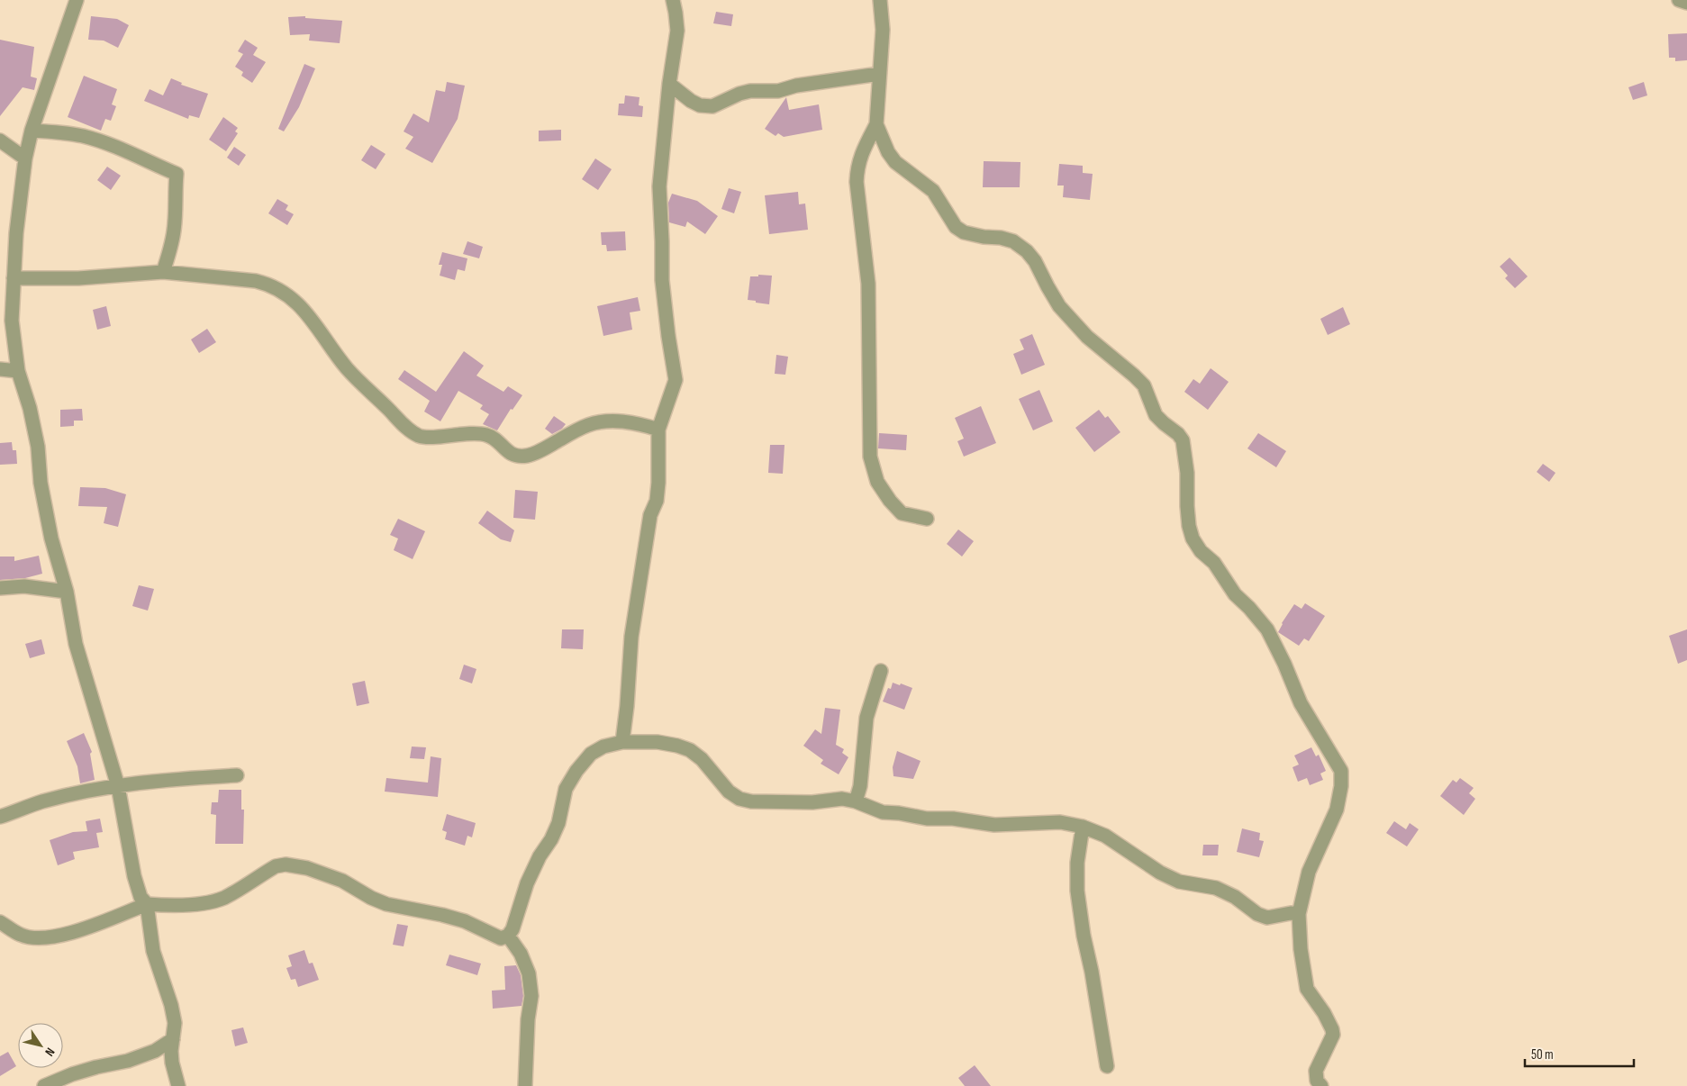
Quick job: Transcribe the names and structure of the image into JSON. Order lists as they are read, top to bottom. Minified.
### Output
{"scale_bar":"50 m","north":"bottom right"}
